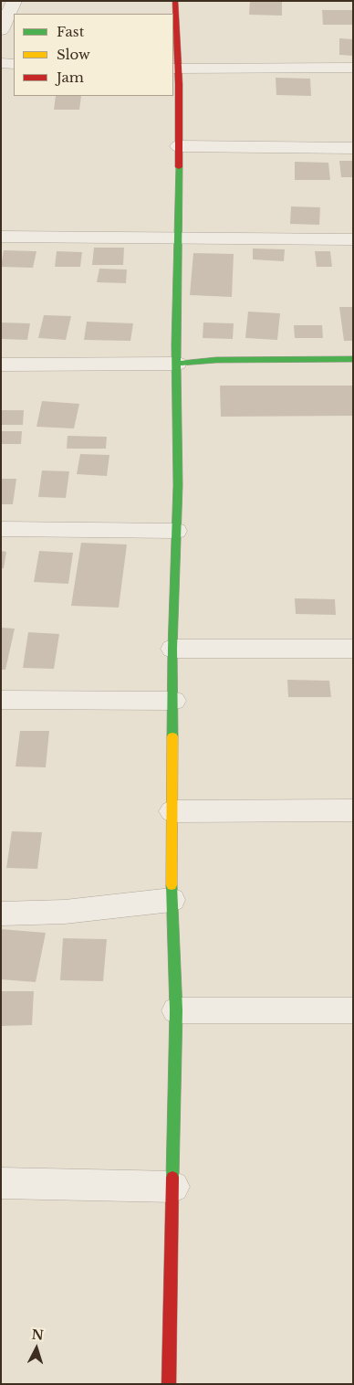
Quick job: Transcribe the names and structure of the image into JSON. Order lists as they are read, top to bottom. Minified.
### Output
{"legend":["Fast","Slow","Jam"],"north":"top"}
